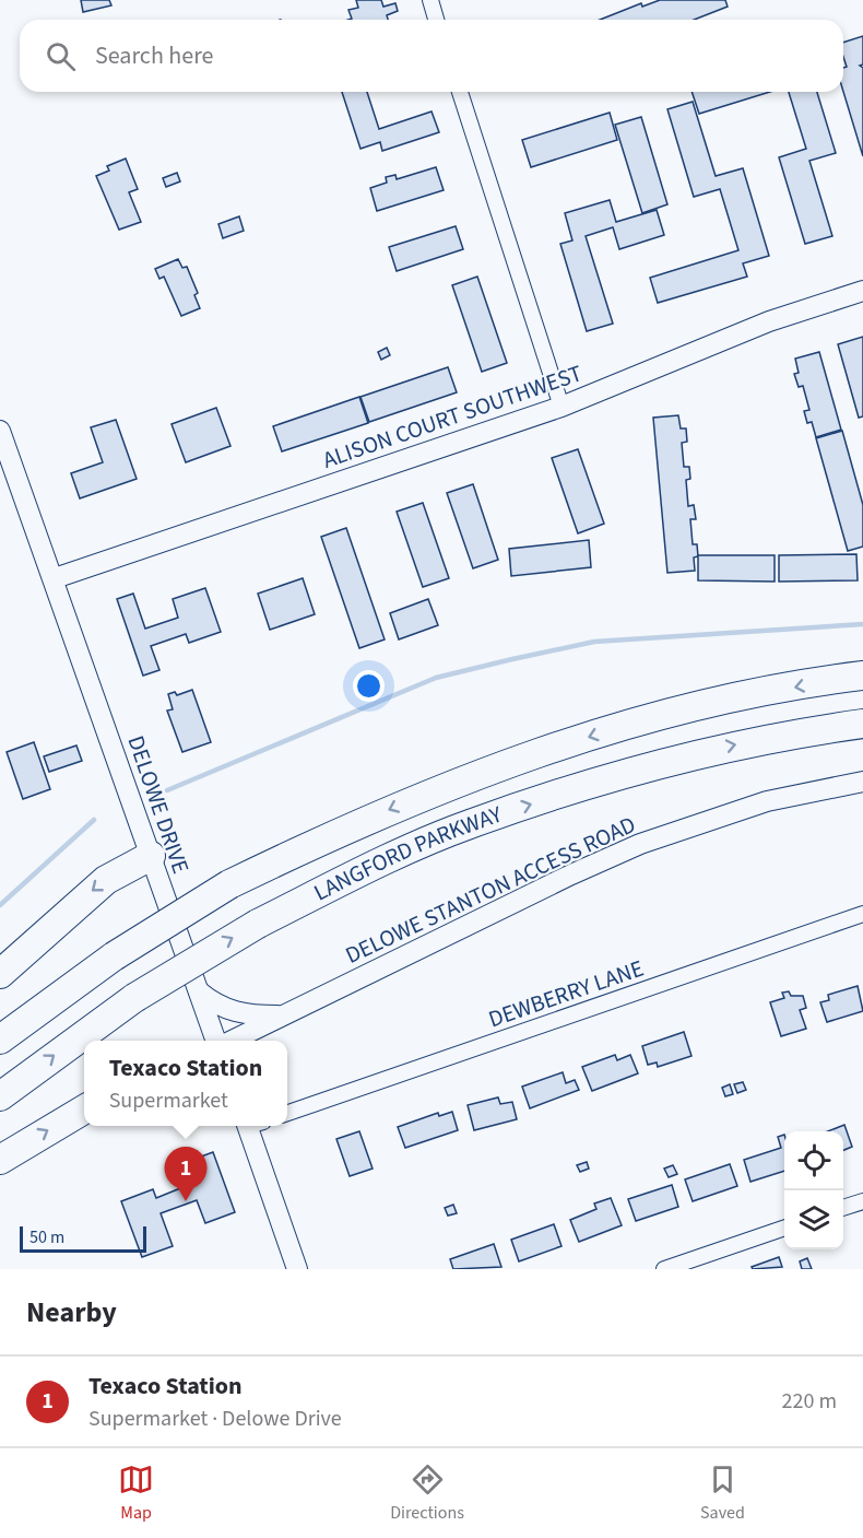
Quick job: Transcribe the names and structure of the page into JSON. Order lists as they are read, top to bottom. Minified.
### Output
{"streets":{"highway":["LANGFORD PARKWAY"],"street":["ALISON COURT SOUTHWEST","DELOWE DRIVE","DELOWE STANTON ACCESS ROAD","DEWBERRY LANE"]},"crossings":[["ALISON COURT SOUTHWEST","DELOWE DRIVE"]],"scale_bar":"50 m","page":{"search":"Search here","popup":["Texaco Station","Supermarket"],"pins":"1","scale":"50 m","heading":"Nearby","list":[{"mark":"1","name":"Texaco Station","note":"Supermarket · Delowe Drive","value":"220 m"}],"nav":["Map","Directions","Saved"]}}
